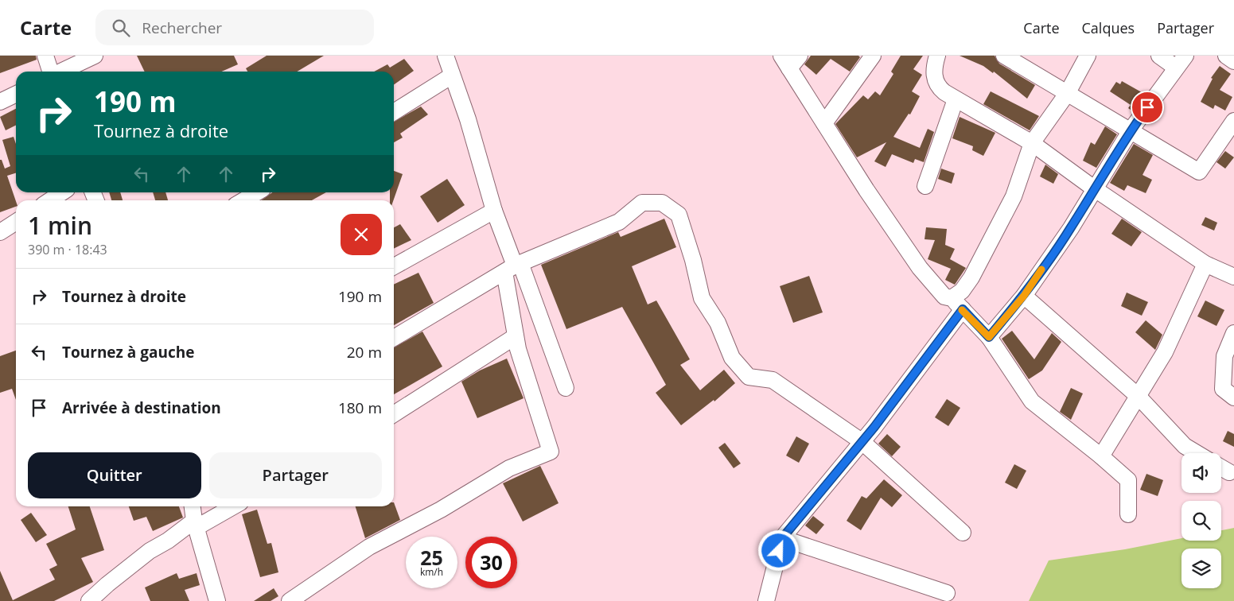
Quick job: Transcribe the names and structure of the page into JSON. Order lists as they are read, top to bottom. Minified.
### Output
{"page":{"header":"Carte","search":"Rechercher","nav":["Carte","Calques","Partager"],"turn":["190 m","Tournez à droite"],"heading":["1 min","390 m · 18:43"],"list":[{"name":"Tournez à droite","value":"190 m"},{"name":"Tournez à gauche","value":"20 m"},{"name":"Arrivée à destination","value":"180 m"}],"buttons":["Quitter","Partager"],"speed":"25 km/h","limit":"30"}}
